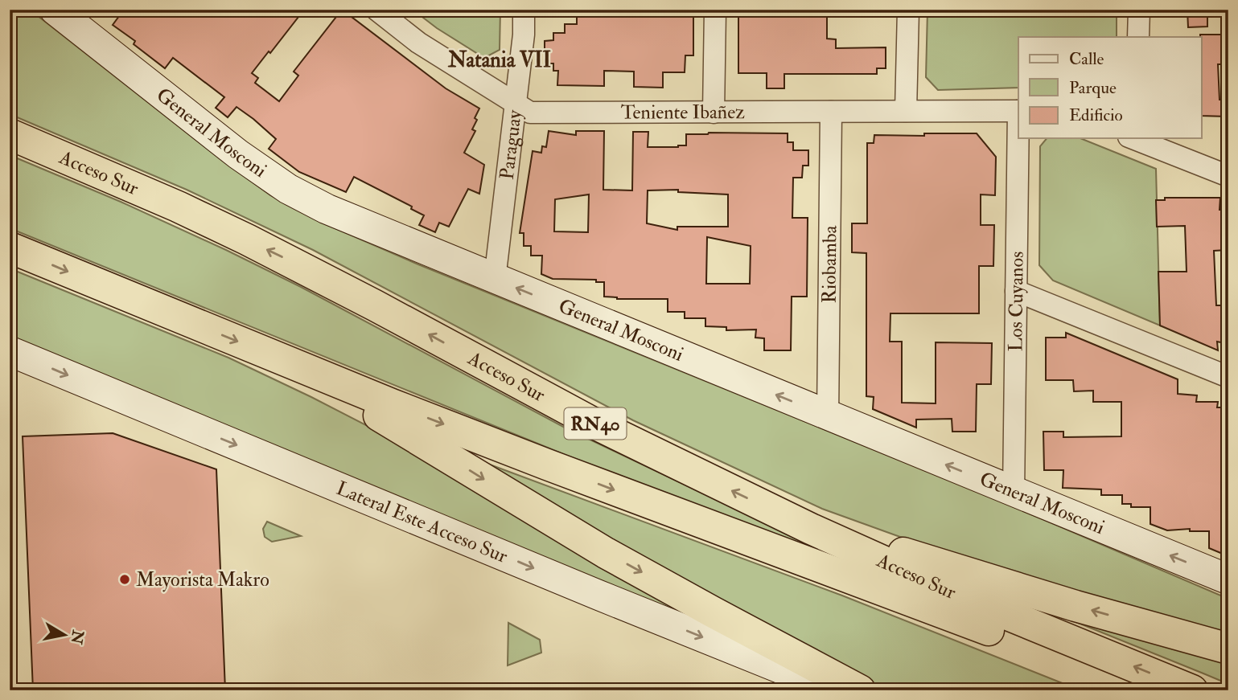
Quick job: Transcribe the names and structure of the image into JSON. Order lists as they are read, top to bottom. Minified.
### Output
{"streets":{"highway":["Acceso Sur","RN40"],"street":["Teniente Ibañez","General Mosconi","Paraguay","Riobamba","Los Cuyanos","Lateral Este Acceso Sur"]},"crossings":[["Teniente Ibañez","Paraguay"],["Teniente Ibañez","Riobamba"],["General Mosconi","Paraguay"],["General Mosconi","Riobamba"],["General Mosconi","Los Cuyanos"]],"one_way":["General Mosconi","Lateral Este Acceso Sur"],"districts":["Natania VII"],"places":["Mayorista Makro"],"legend":["Calle","Parque","Edificio"],"north":"right"}
